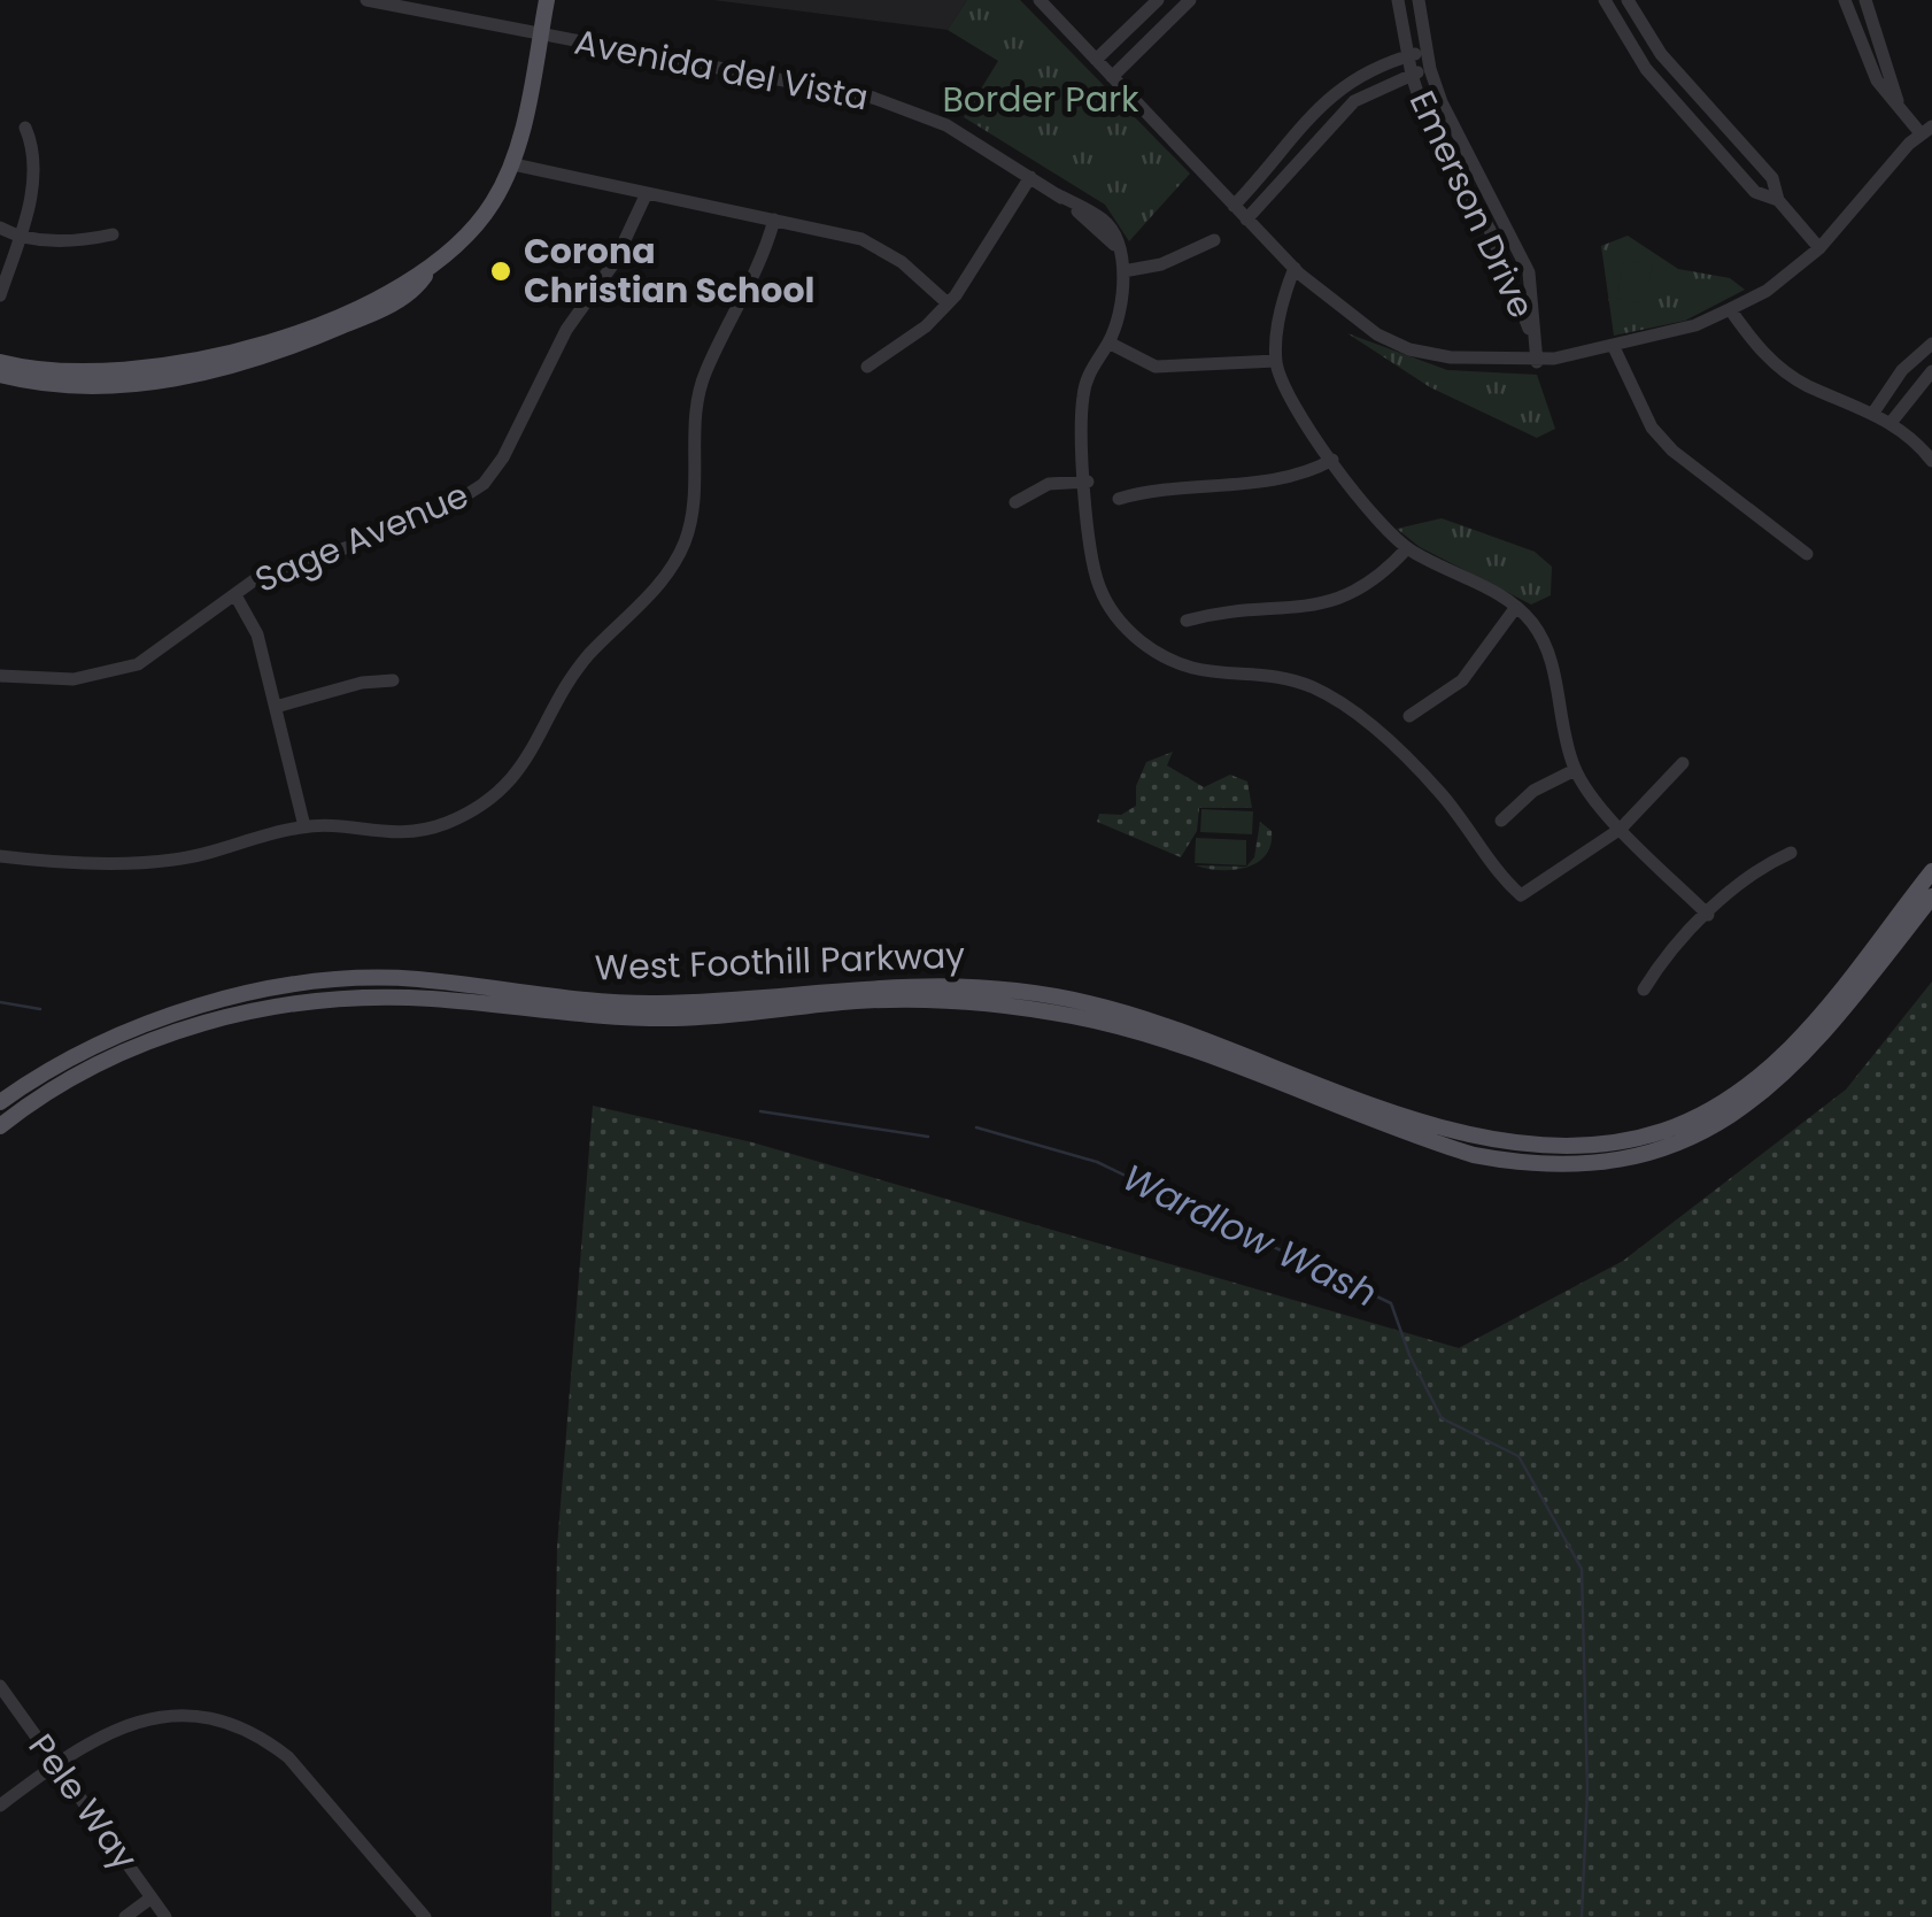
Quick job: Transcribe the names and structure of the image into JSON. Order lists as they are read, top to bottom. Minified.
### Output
{"streets":{"main road":["West Foothill Parkway"],"street":["Avenida del Vista","Emerson Drive","Sage Avenue","Pele Way"]},"water":["Wardlow Wash"],"parks":["Border Park"],"places":["Corona Christian School"]}
